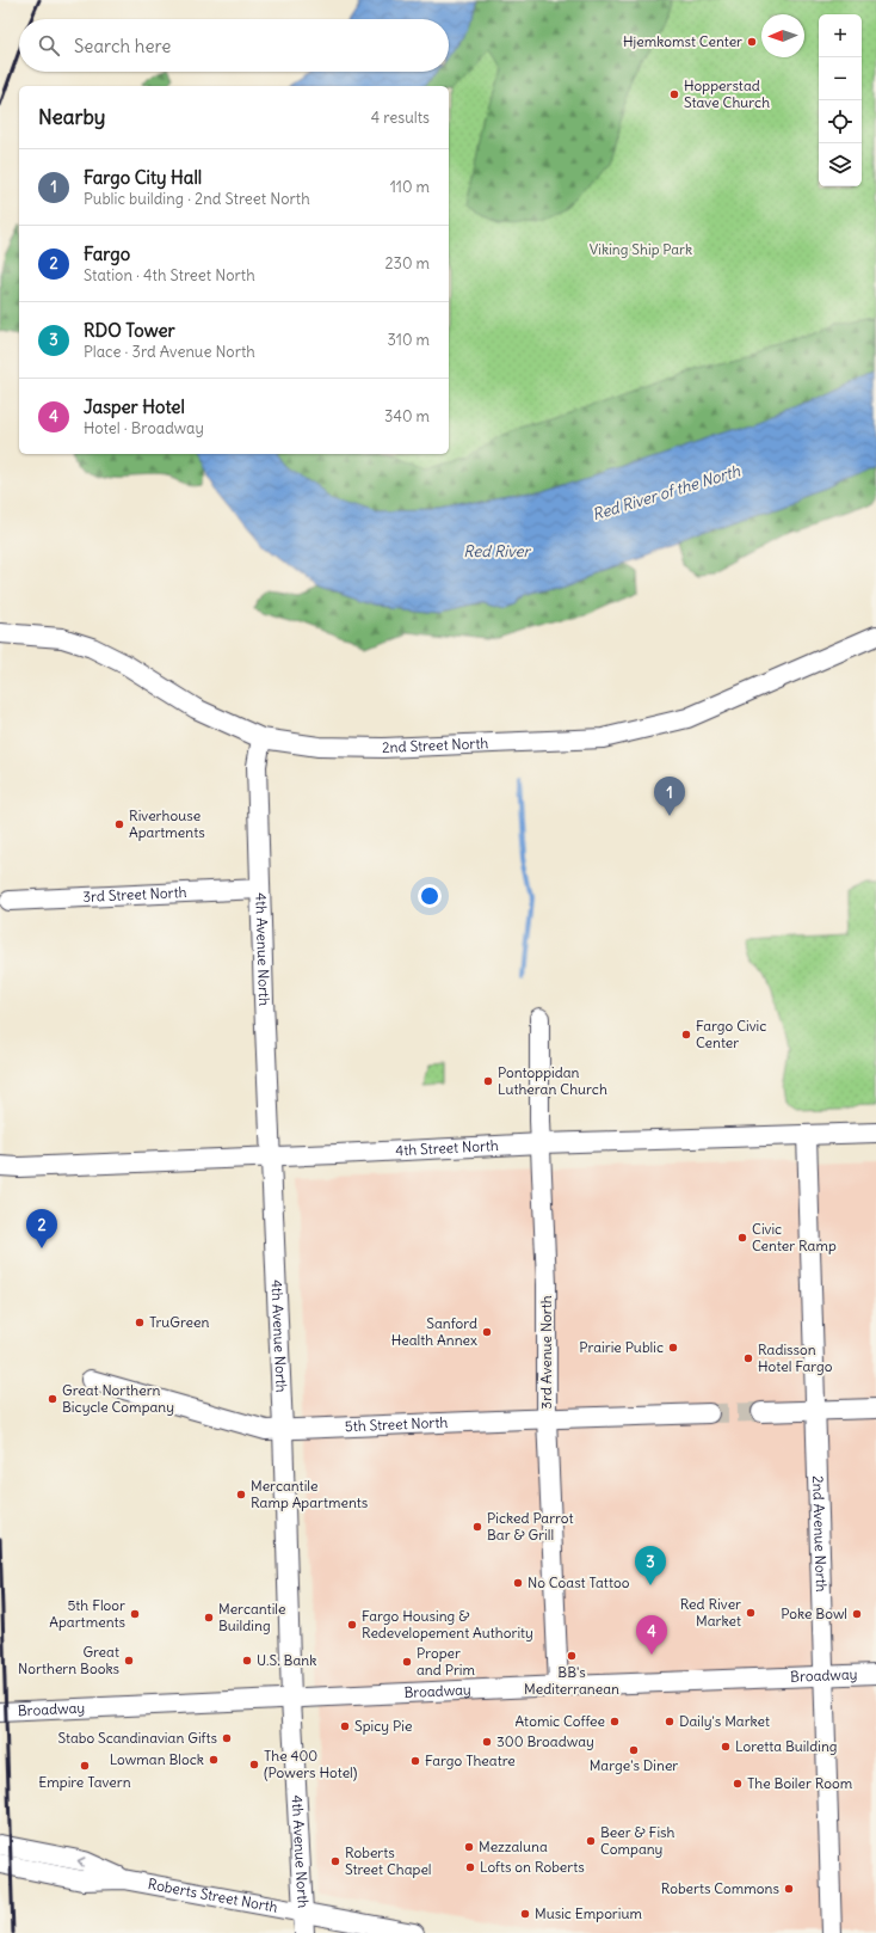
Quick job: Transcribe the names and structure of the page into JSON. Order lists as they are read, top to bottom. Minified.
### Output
{"streets":{"street":["2nd Street North","3rd Street North","4th Avenue North","4th Street North","3rd Avenue North","5th Street North","2nd Avenue North","Broadway","Roberts Street North"]},"crossings":[["2nd Street North","4th Avenue North"],["3rd Street North","4th Avenue North"],["4th Avenue North","4th Street North"],["4th Avenue North","5th Street North"],["4th Avenue North","Broadway"],["4th Avenue North","Roberts Street North"],["4th Street North","3rd Avenue North"],["4th Street North","2nd Avenue North"],["3rd Avenue North","5th Street North"],["3rd Avenue North","Broadway"],["2nd Avenue North","Broadway"]],"water":["Red River of the North","Red River"],"parks":["Viking Ship Park"],"places":["Hjemkomst Center","Hopperstad Stave Church","Riverhouse Apartments","Fargo Civic Center","Pontoppidan Lutheran Church","Civic Center Ramp","TruGreen","Sanford Health Annex","Prairie Public","Radisson Hotel Fargo","Great Northern Bicycle Company","Mercantile Ramp Apartments","Picked Parrot Bar & Grill","No Coast Tattoo","Red River Market","5th Floor Apartments","Poke Bowl","Mercantile Building","Fargo Housing & Redevelopement Authority","BB's Mediterranean","Great Northern Books","U.S. Bank","Proper and Prim","Atomic Coffee","Daily's Market","Spicy Pie","Stabo Scandinavian Gifts","300 Broadway","Loretta Building","Marge's Diner","Lowman Block","Fargo Theatre","The 400 (Powers Hotel)","Empire Tavern","The Boiler Room","Beer & Fish Company","Mezzaluna","Roberts Street Chapel","Lofts on Roberts","Roberts Commons","Music Emporium"],"north":"left","page":{"map_buttons":["+","−"],"search":"Search here","heading":["Nearby","4 results"],"list":[{"mark":"1","name":"Fargo City Hall","note":"Public building · 2nd Street North","value":"110 m"},{"mark":"2","name":"Fargo","note":"Station · 4th Street North","value":"230 m"},{"mark":"3","name":"RDO Tower","note":"Place · 3rd Avenue North","value":"310 m"},{"mark":"4","name":"Jasper Hotel","note":"Hotel · Broadway","value":"340 m"}],"pins":["1","2","3","4"]}}
